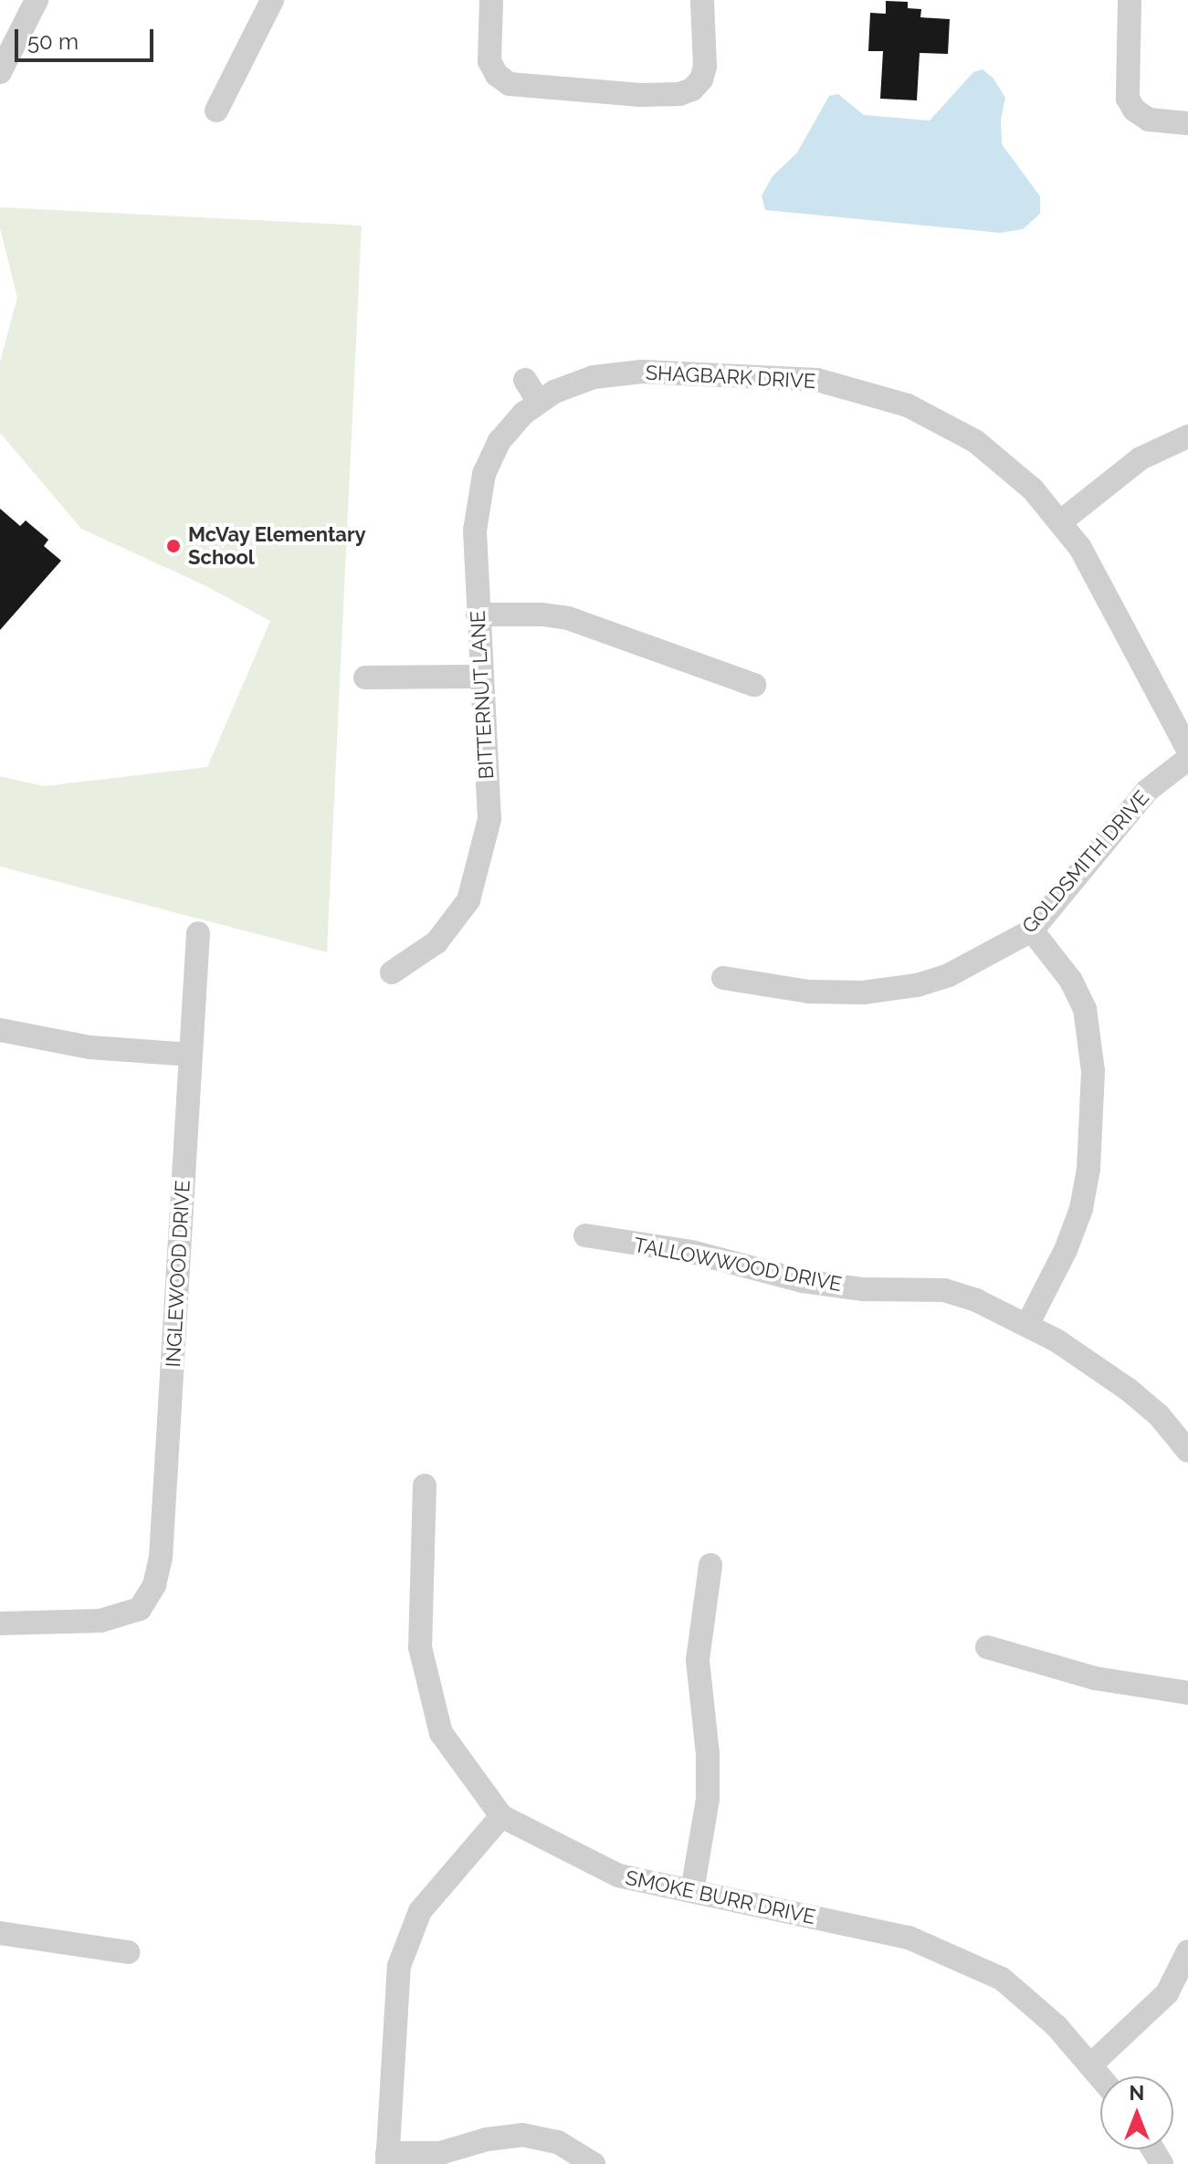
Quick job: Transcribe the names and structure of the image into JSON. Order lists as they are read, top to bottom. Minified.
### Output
{"streets":{"street":["SHAGBARK DRIVE","BITTERNUT LANE","GOLDSMITH DRIVE","TALLOWWOOD DRIVE","INGLEWOOD DRIVE","SMOKE BURR DRIVE"]},"crossings":[["SHAGBARK DRIVE","BITTERNUT LANE"]],"places":["McVay Elementary School"],"scale_bar":"50 m","north":"top"}
